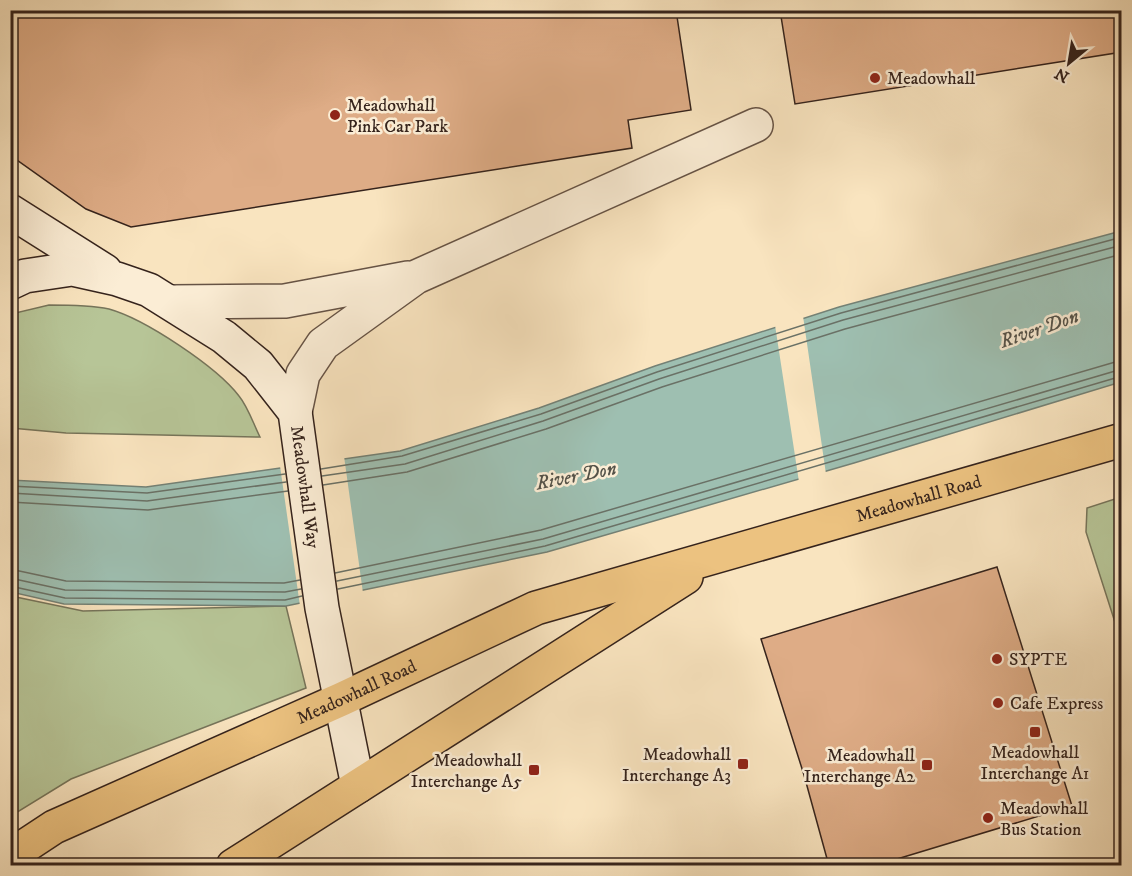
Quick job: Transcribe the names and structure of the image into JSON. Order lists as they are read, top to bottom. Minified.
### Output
{"streets":{"main road":["Meadowhall Road"],"street":["Meadowhall Way"]},"crossings":[["Meadowhall Way","Meadowhall Road"]],"water":["River Don"],"places":{"other":["Meadowhall","Meadowhall Pink Car Park","SYPTE","Cafe Express","Meadowhall Bus Station"],"transit":["Meadowhall Interchange A1","Meadowhall Interchange A3","Meadowhall Interchange A2","Meadowhall Interchange A5"]},"north":"bottom left"}
